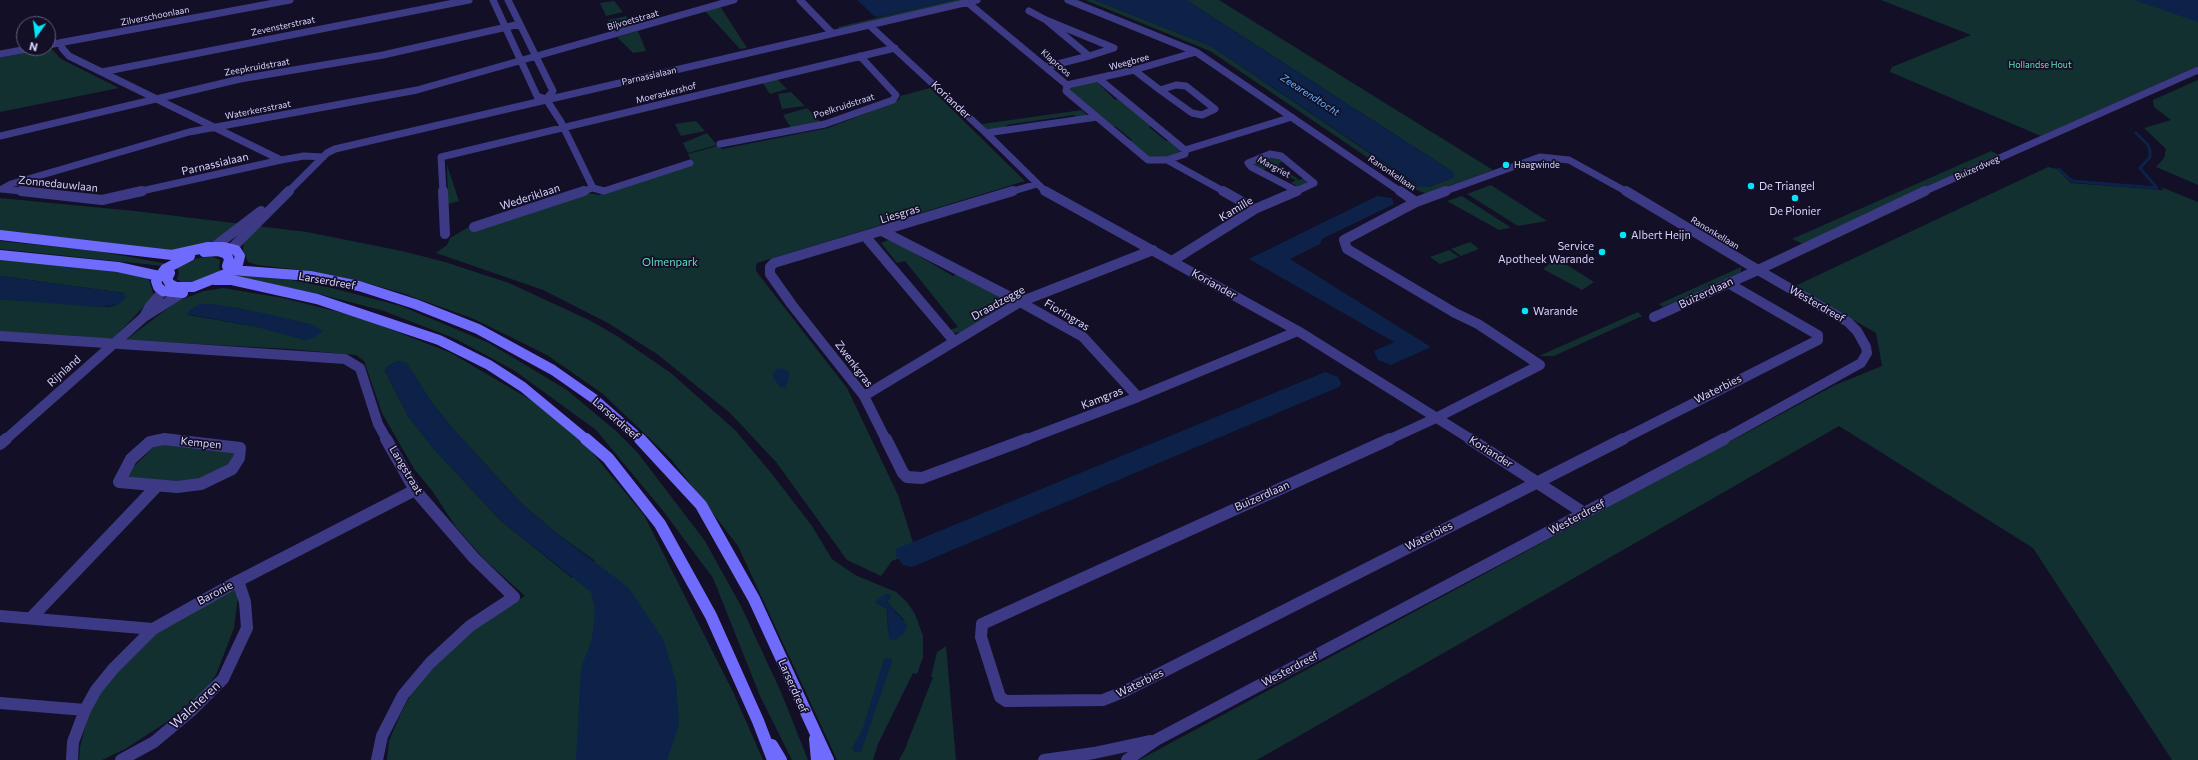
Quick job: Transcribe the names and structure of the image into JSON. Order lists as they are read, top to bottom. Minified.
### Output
{"streets":{"main road":["Larserdreef"],"street":["Zilverschoonlaan","Bijvoetstraat","Zevensterstraat","Weegbree","Klaproos","Zeepkruidstraat","Parnassialaan","Moeraskershof","Koriander","Poelkruidstraat","Waterkersstraat","Margriet","Buizerdweg","Ranonkellaan","Zonnedauwlaan","Wederiklaan","Kamille","Liesgras","Buizerdlaan","Draadzegge","Westerdreef","Fioringras","Zwenkgras","Rijnland","Waterbies","Kamgras","Kempen","Langstraat","Baronie","Walcheren"]},"crossings":[["Bijvoetstraat","Waterkersstraat"],["Weegbree","Klaproos"],["Weegbree","Ranonkellaan"],["Klaproos","Parnassialaan"],["Klaproos","Kamille"],["Parnassialaan","Koriander"],["Parnassialaan","Zonnedauwlaan"],["Moeraskershof","Koriander"],["Moeraskershof","Poelkruidstraat"],["Koriander","Kamille"],["Koriander","Liesgras"],["Koriander","Buizerdlaan"],["Koriander","Draadzegge"],["Koriander","Westerdreef"],["Koriander","Waterbies"],["Koriander","Kamgras"],["Waterkersstraat","Zonnedauwlaan"],["Margriet","Kamille"],["Buizerdweg","Ranonkellaan"],["Buizerdweg","Buizerdlaan"],["Buizerdweg","Westerdreef"],["Ranonkellaan","Buizerdlaan"],["Ranonkellaan","Westerdreef"],["Liesgras","Fioringras"],["Liesgras","Zwenkgras"],["Larserdreef","Rijnland"],["Buizerdlaan","Westerdreef"],["Buizerdlaan","Waterbies"],["Draadzegge","Fioringras"],["Draadzegge","Zwenkgras"],["Fioringras","Kamgras"],["Zwenkgras","Kamgras"],["Rijnland","Langstraat"],["Langstraat","Baronie"],["Baronie","Walcheren"]],"water":["Zeearendtocht"],"parks":["Hollandse Hout","Olmenpark"],"places":["Haagwinde","De Triangel","De Pionier","Albert Heijn","Service Apotheek Warande","Warande"],"north":"bottom"}
